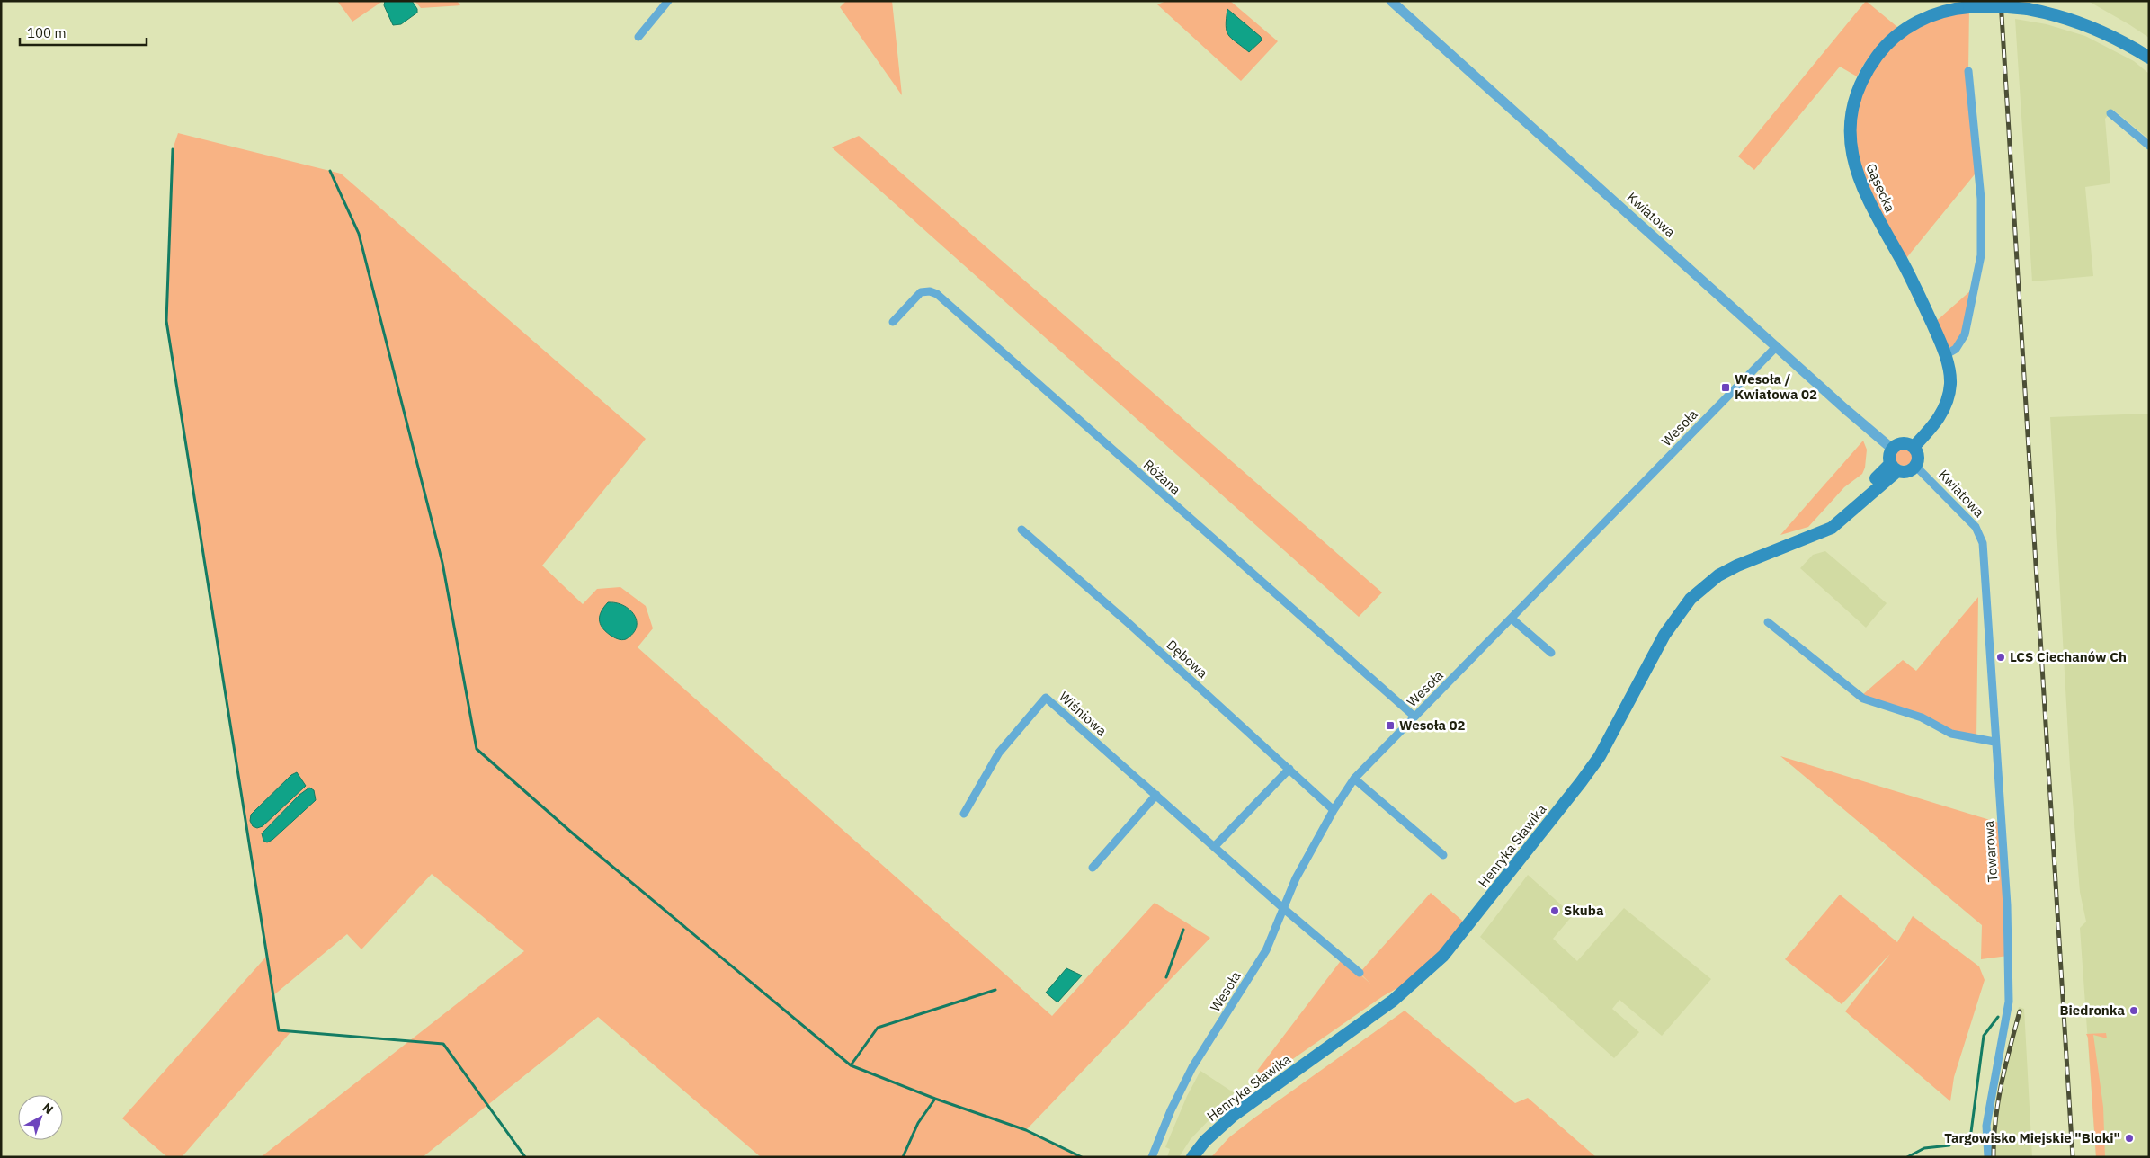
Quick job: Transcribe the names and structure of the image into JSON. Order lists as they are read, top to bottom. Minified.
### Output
{"streets":{"main road":["Gąsecka","Henryka Sławika"],"street":["Kwiatowa","Wesoła","Różana","Dębowa","Wiśniowa","Towarowa"]},"crossings":[["Gąsecka","Kwiatowa"],["Gąsecka","Henryka Sławika"],["Kwiatowa","Wesoła"],["Kwiatowa","Henryka Sławika"],["Kwiatowa","Towarowa"],["Wesoła","Różana"],["Wesoła","Dębowa"],["Wesoła","Wiśniowa"]],"places":{"transit":["Wesoła / Kwiatowa 02","Wesoła 02"],"other":["LCS Ciechanów Ch","Skuba","Biedronka","Targowisko Miejskie \"Bloki\""]},"scale_bar":"100 m","north":"top right"}
